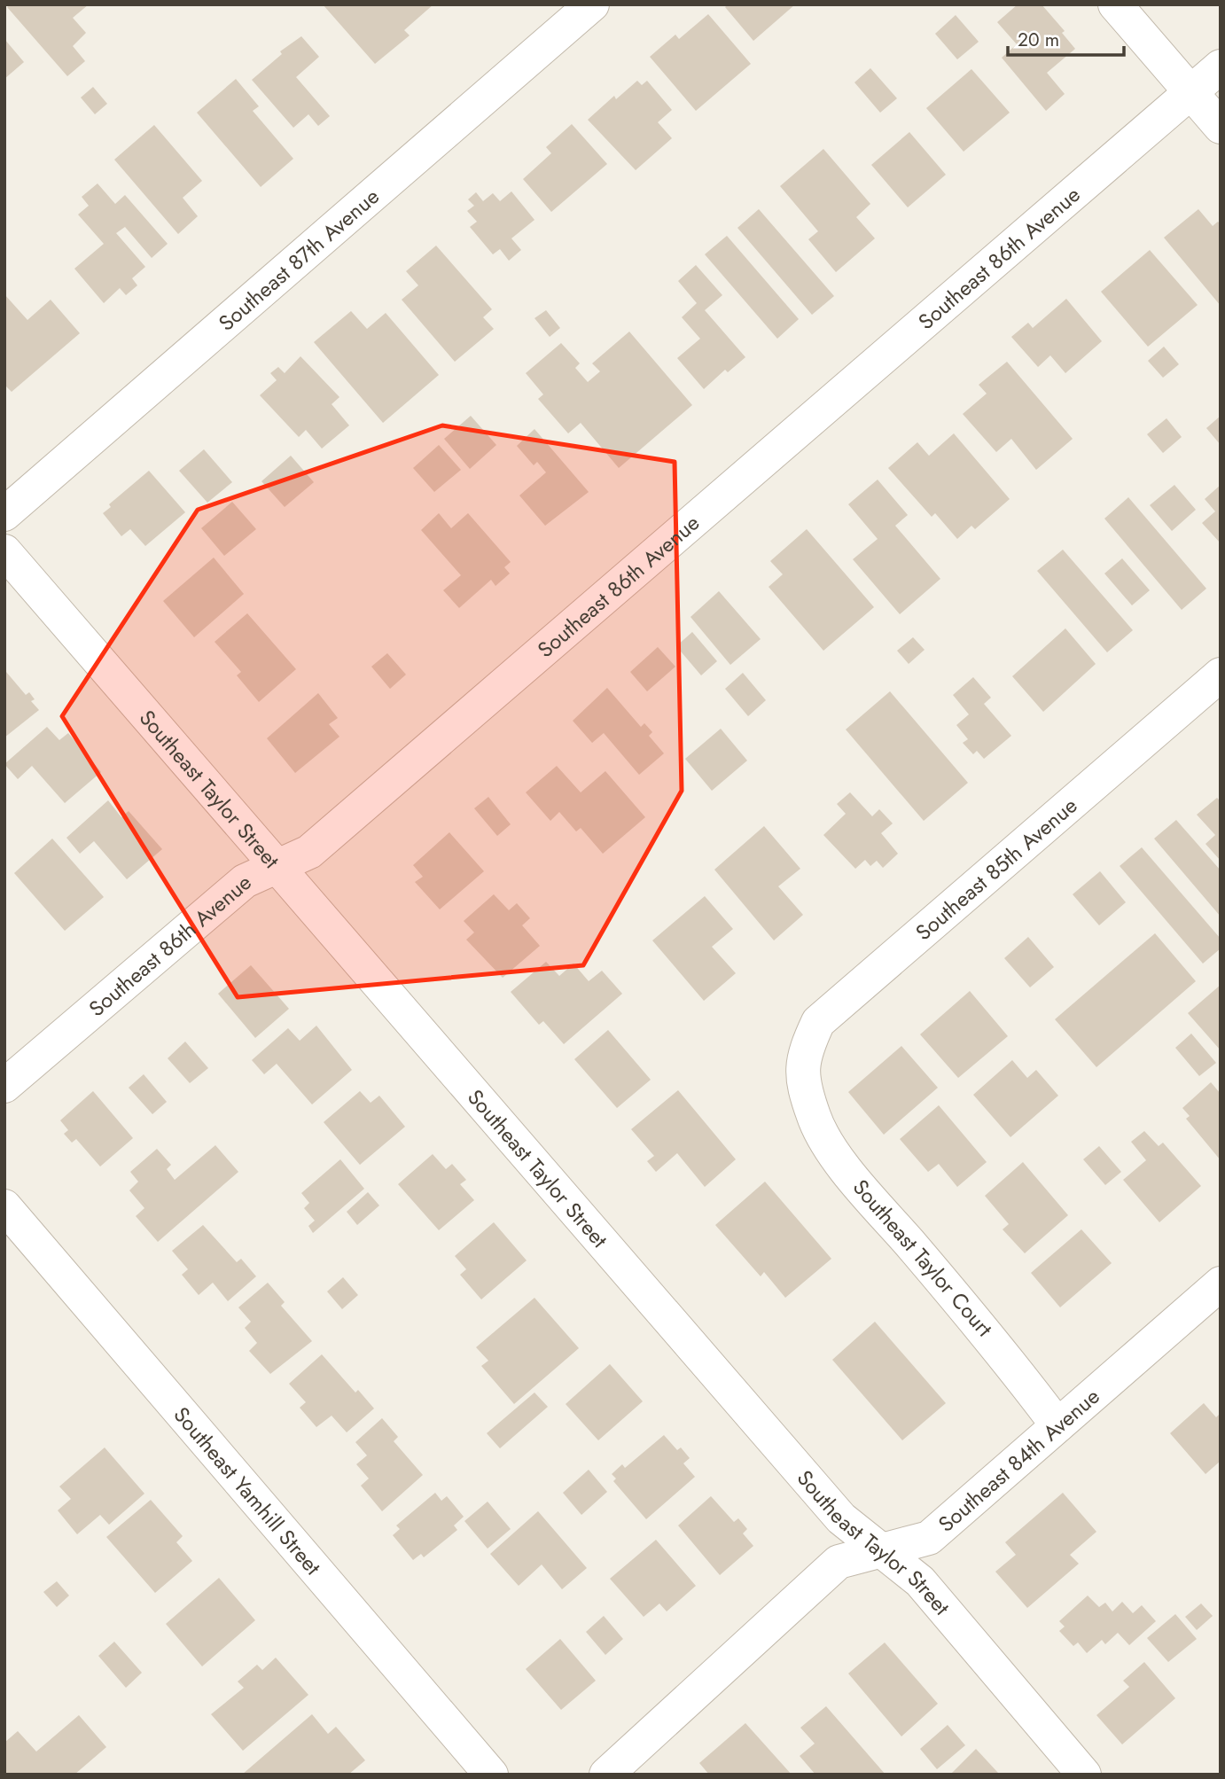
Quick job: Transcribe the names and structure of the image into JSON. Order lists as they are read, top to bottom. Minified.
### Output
{"streets":{"street":["Southeast 86th Avenue","Southeast 87th Avenue","Southeast Taylor Street","Southeast 85th Avenue","Southeast Taylor Court","Southeast 84th Avenue","Southeast Yamhill Street"]},"crossings":[["Southeast 86th Avenue","Southeast Taylor Street"],["Southeast Taylor Street","Southeast 84th Avenue"],["Southeast 85th Avenue","Southeast Taylor Court"],["Southeast Taylor Court","Southeast 84th Avenue"]],"scale_bar":"20 m"}
